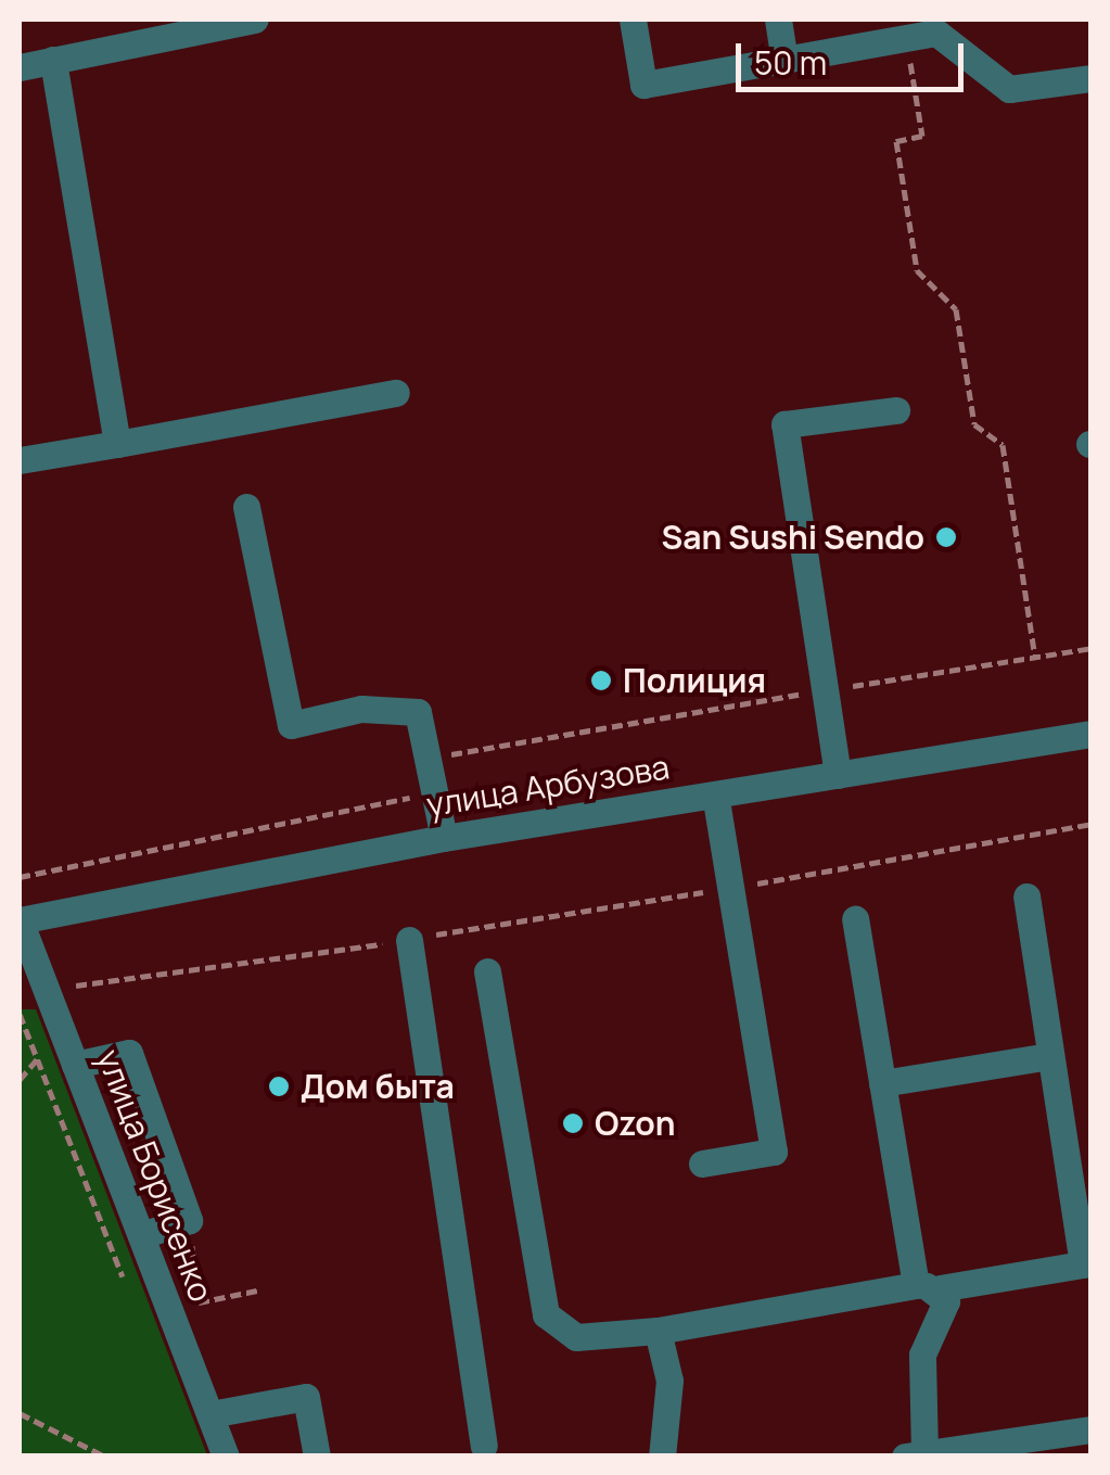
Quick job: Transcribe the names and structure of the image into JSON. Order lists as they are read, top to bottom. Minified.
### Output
{"streets":{"street":["улица Арбузова","улица Борисенко"]},"crossings":[["улица Арбузова","улица Борисенко"]],"places":["San Sushi Sendo","Полиция","Дом быта","Ozon"],"scale_bar":"50 m"}
